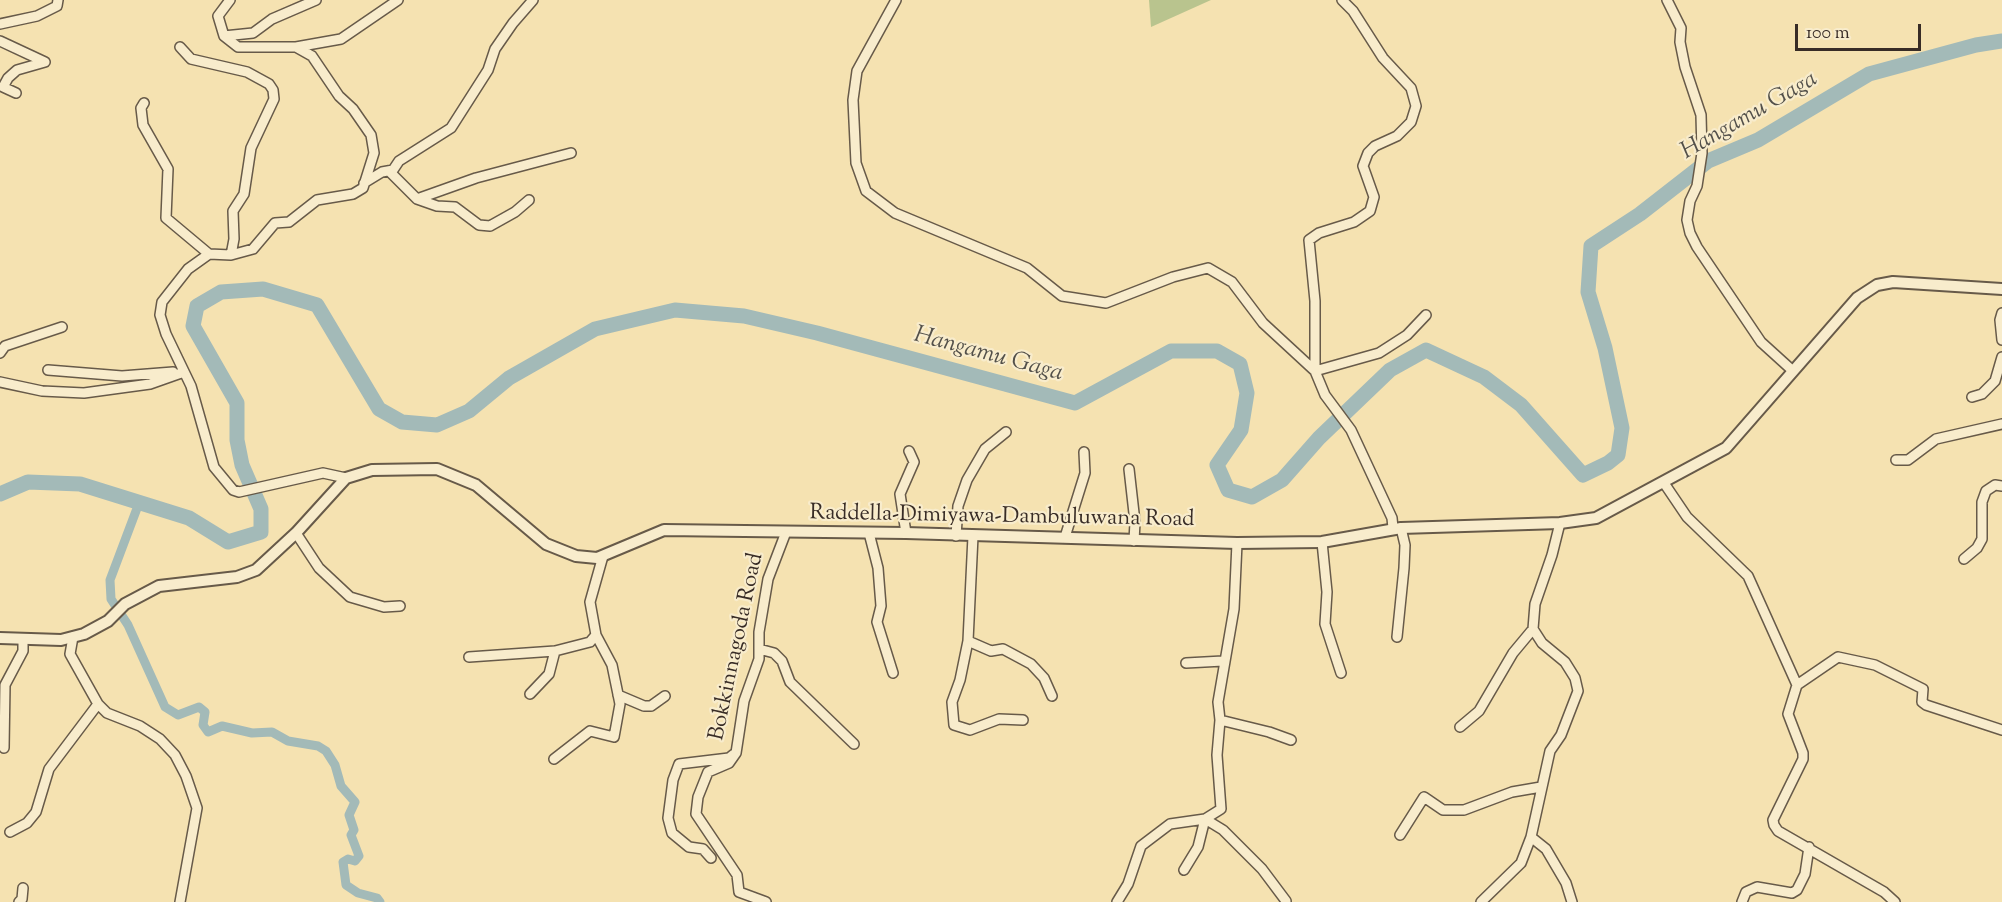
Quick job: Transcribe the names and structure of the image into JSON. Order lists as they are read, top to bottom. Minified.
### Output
{"streets":{"street":["Raddella-Dimiyawa-Dambuluwana Road","Bokkinnagoda Road"]},"crossings":[["Raddella-Dimiyawa-Dambuluwana Road","Bokkinnagoda Road"]],"water":["Hangamu Gaga"],"scale_bar":"100 m"}
